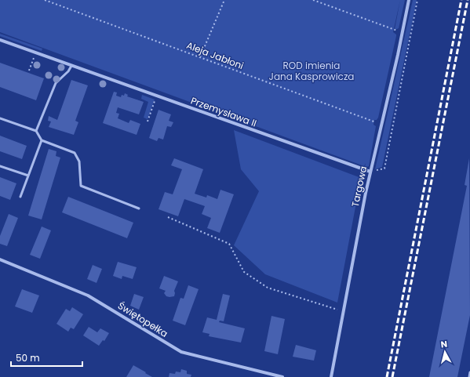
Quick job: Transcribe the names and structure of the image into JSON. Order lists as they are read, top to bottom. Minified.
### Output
{"streets":{"street":["Przemysława II","Targowa","Świętopełka"],"path":["Aleja Jabłoni"]},"crossings":[["Aleja Jabłoni","Targowa"],["Przemysława II","Targowa"]],"parks":["ROD imienia Jana Kasprowicza"],"scale_bar":"50 m","north":"top"}
